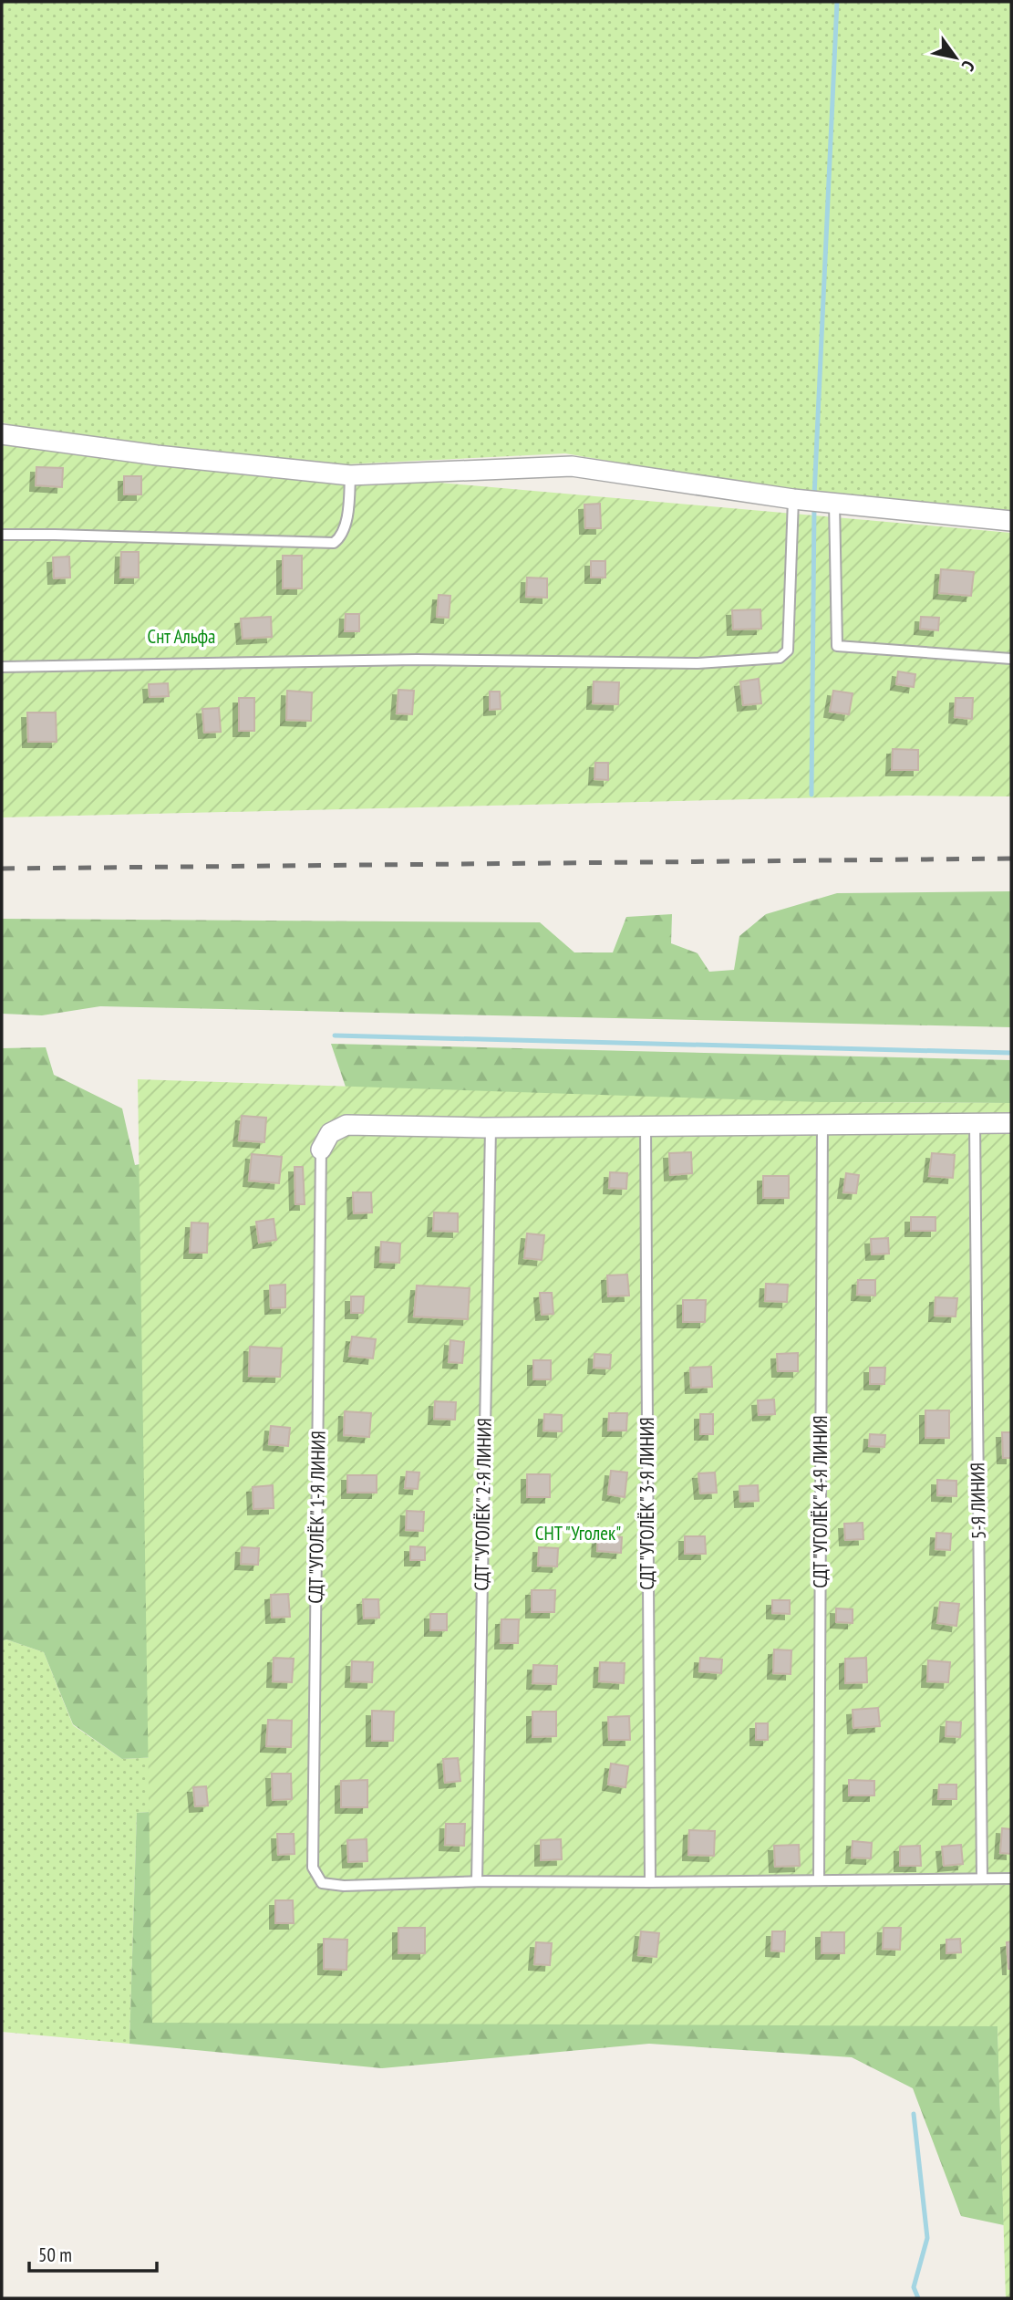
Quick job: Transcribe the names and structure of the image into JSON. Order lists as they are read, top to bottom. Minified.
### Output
{"streets":{"lane":["5-Я ЛИНИЯ","СДТ \"УГОЛЁК\" 4-Я ЛИНИЯ","СДТ \"УГОЛЁК\" 3-Я ЛИНИЯ","СДТ \"УГОЛЁК\" 2-Я ЛИНИЯ","СДТ \"УГОЛЁК\" 1-Я ЛИНИЯ"]},"crossings":[["СДТ \"УГОЛЁК\" 2-Я ЛИНИЯ","СДТ \"УГОЛЁК\" 1-Я ЛИНИЯ"]],"parks":["Снт Альфа","СНТ \"Уголек\""],"scale_bar":"50 m","north":"bottom right"}
